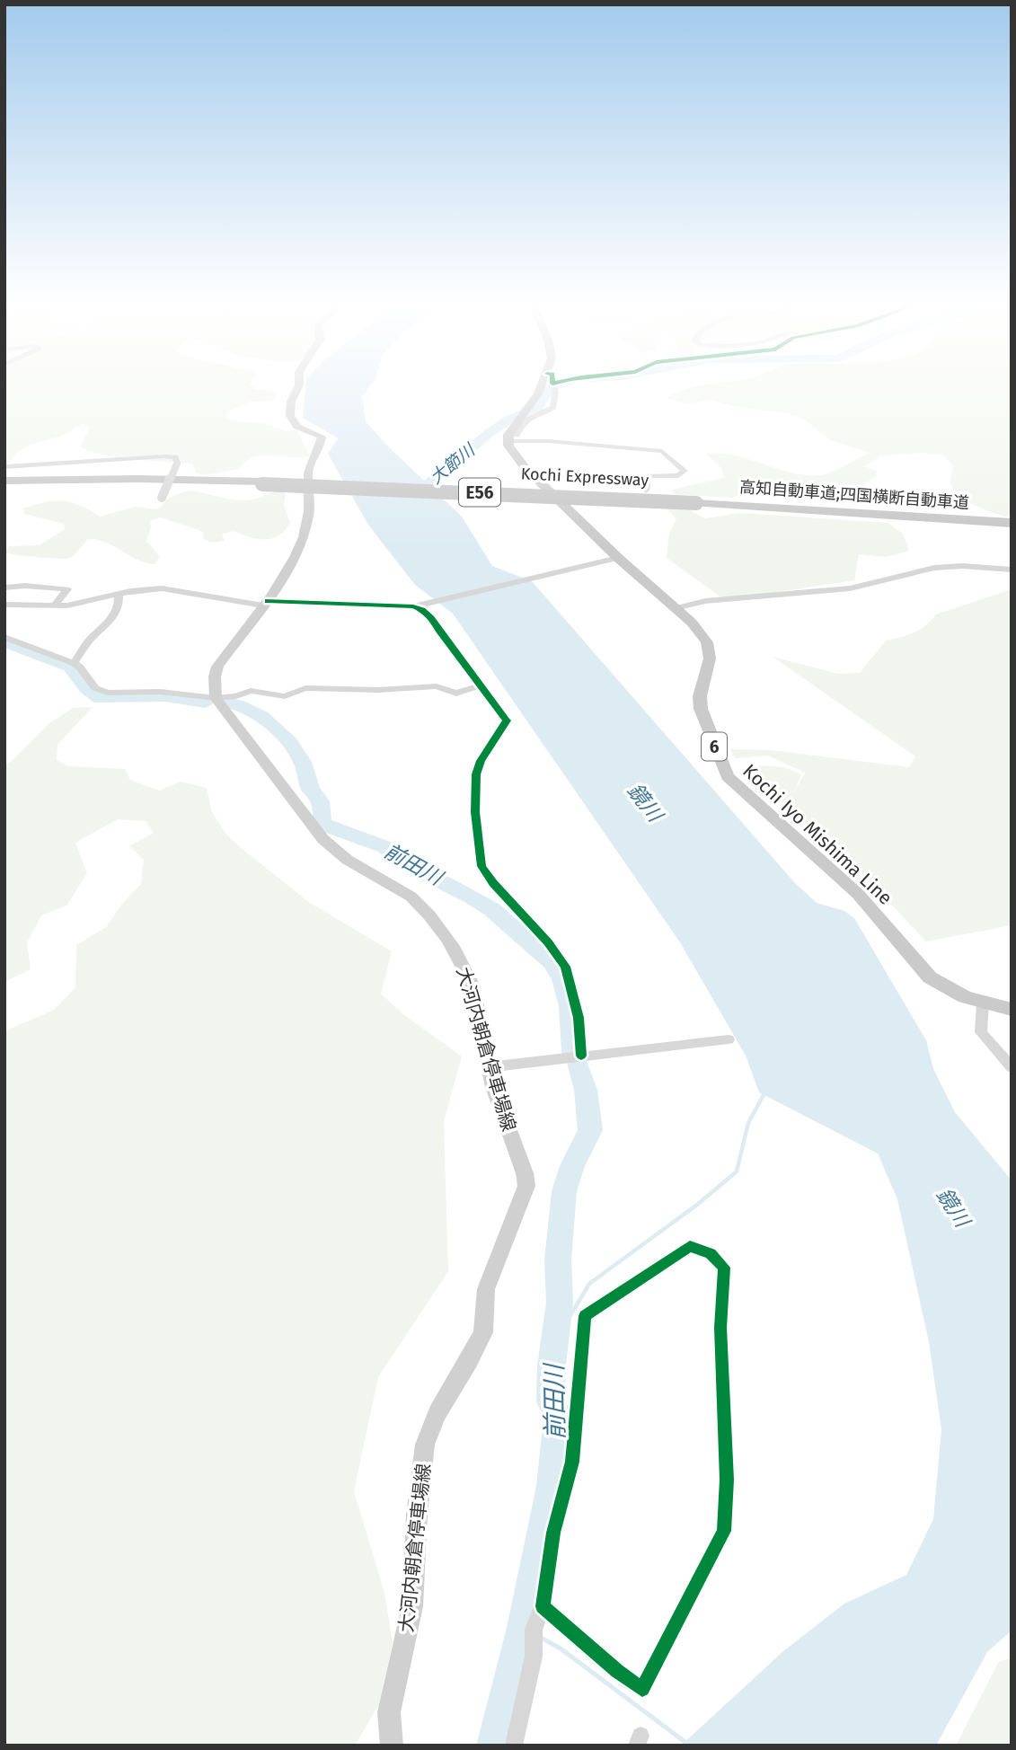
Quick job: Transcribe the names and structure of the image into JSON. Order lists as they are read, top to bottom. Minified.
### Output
{"streets":{"highway":["Kochi Expressway","E56","高知自動車道;四国横断自動車道"],"main road":["6","Kochi Iyo Mishima Line","大河内朝倉停車場線"]},"crossings":[["Kochi Expressway","高知自動車道;四国横断自動車道"]],"water":["大節川","鏡川","前田川"]}
